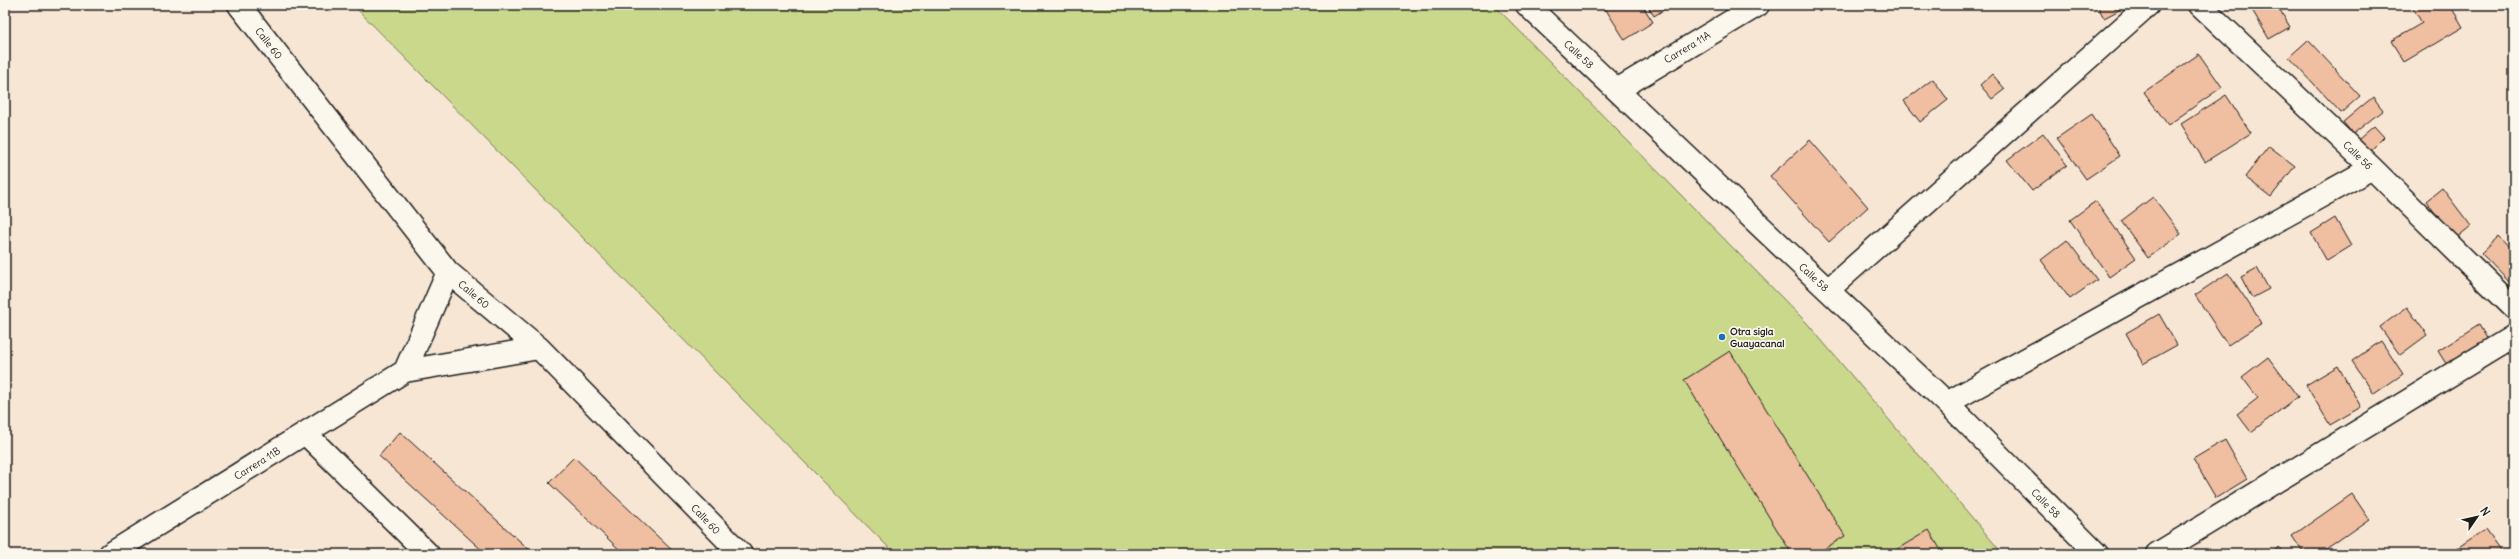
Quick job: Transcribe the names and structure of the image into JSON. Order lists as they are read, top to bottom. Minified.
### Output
{"streets":{"street":["Calle 60","Carrera 11A","Calle 58","Calle 56","Carrera 11B"]},"crossings":[["Calle 60","Carrera 11B"],["Carrera 11A","Calle 58"]],"places":["Otra sigla Guayacanal"],"north":"top right"}
